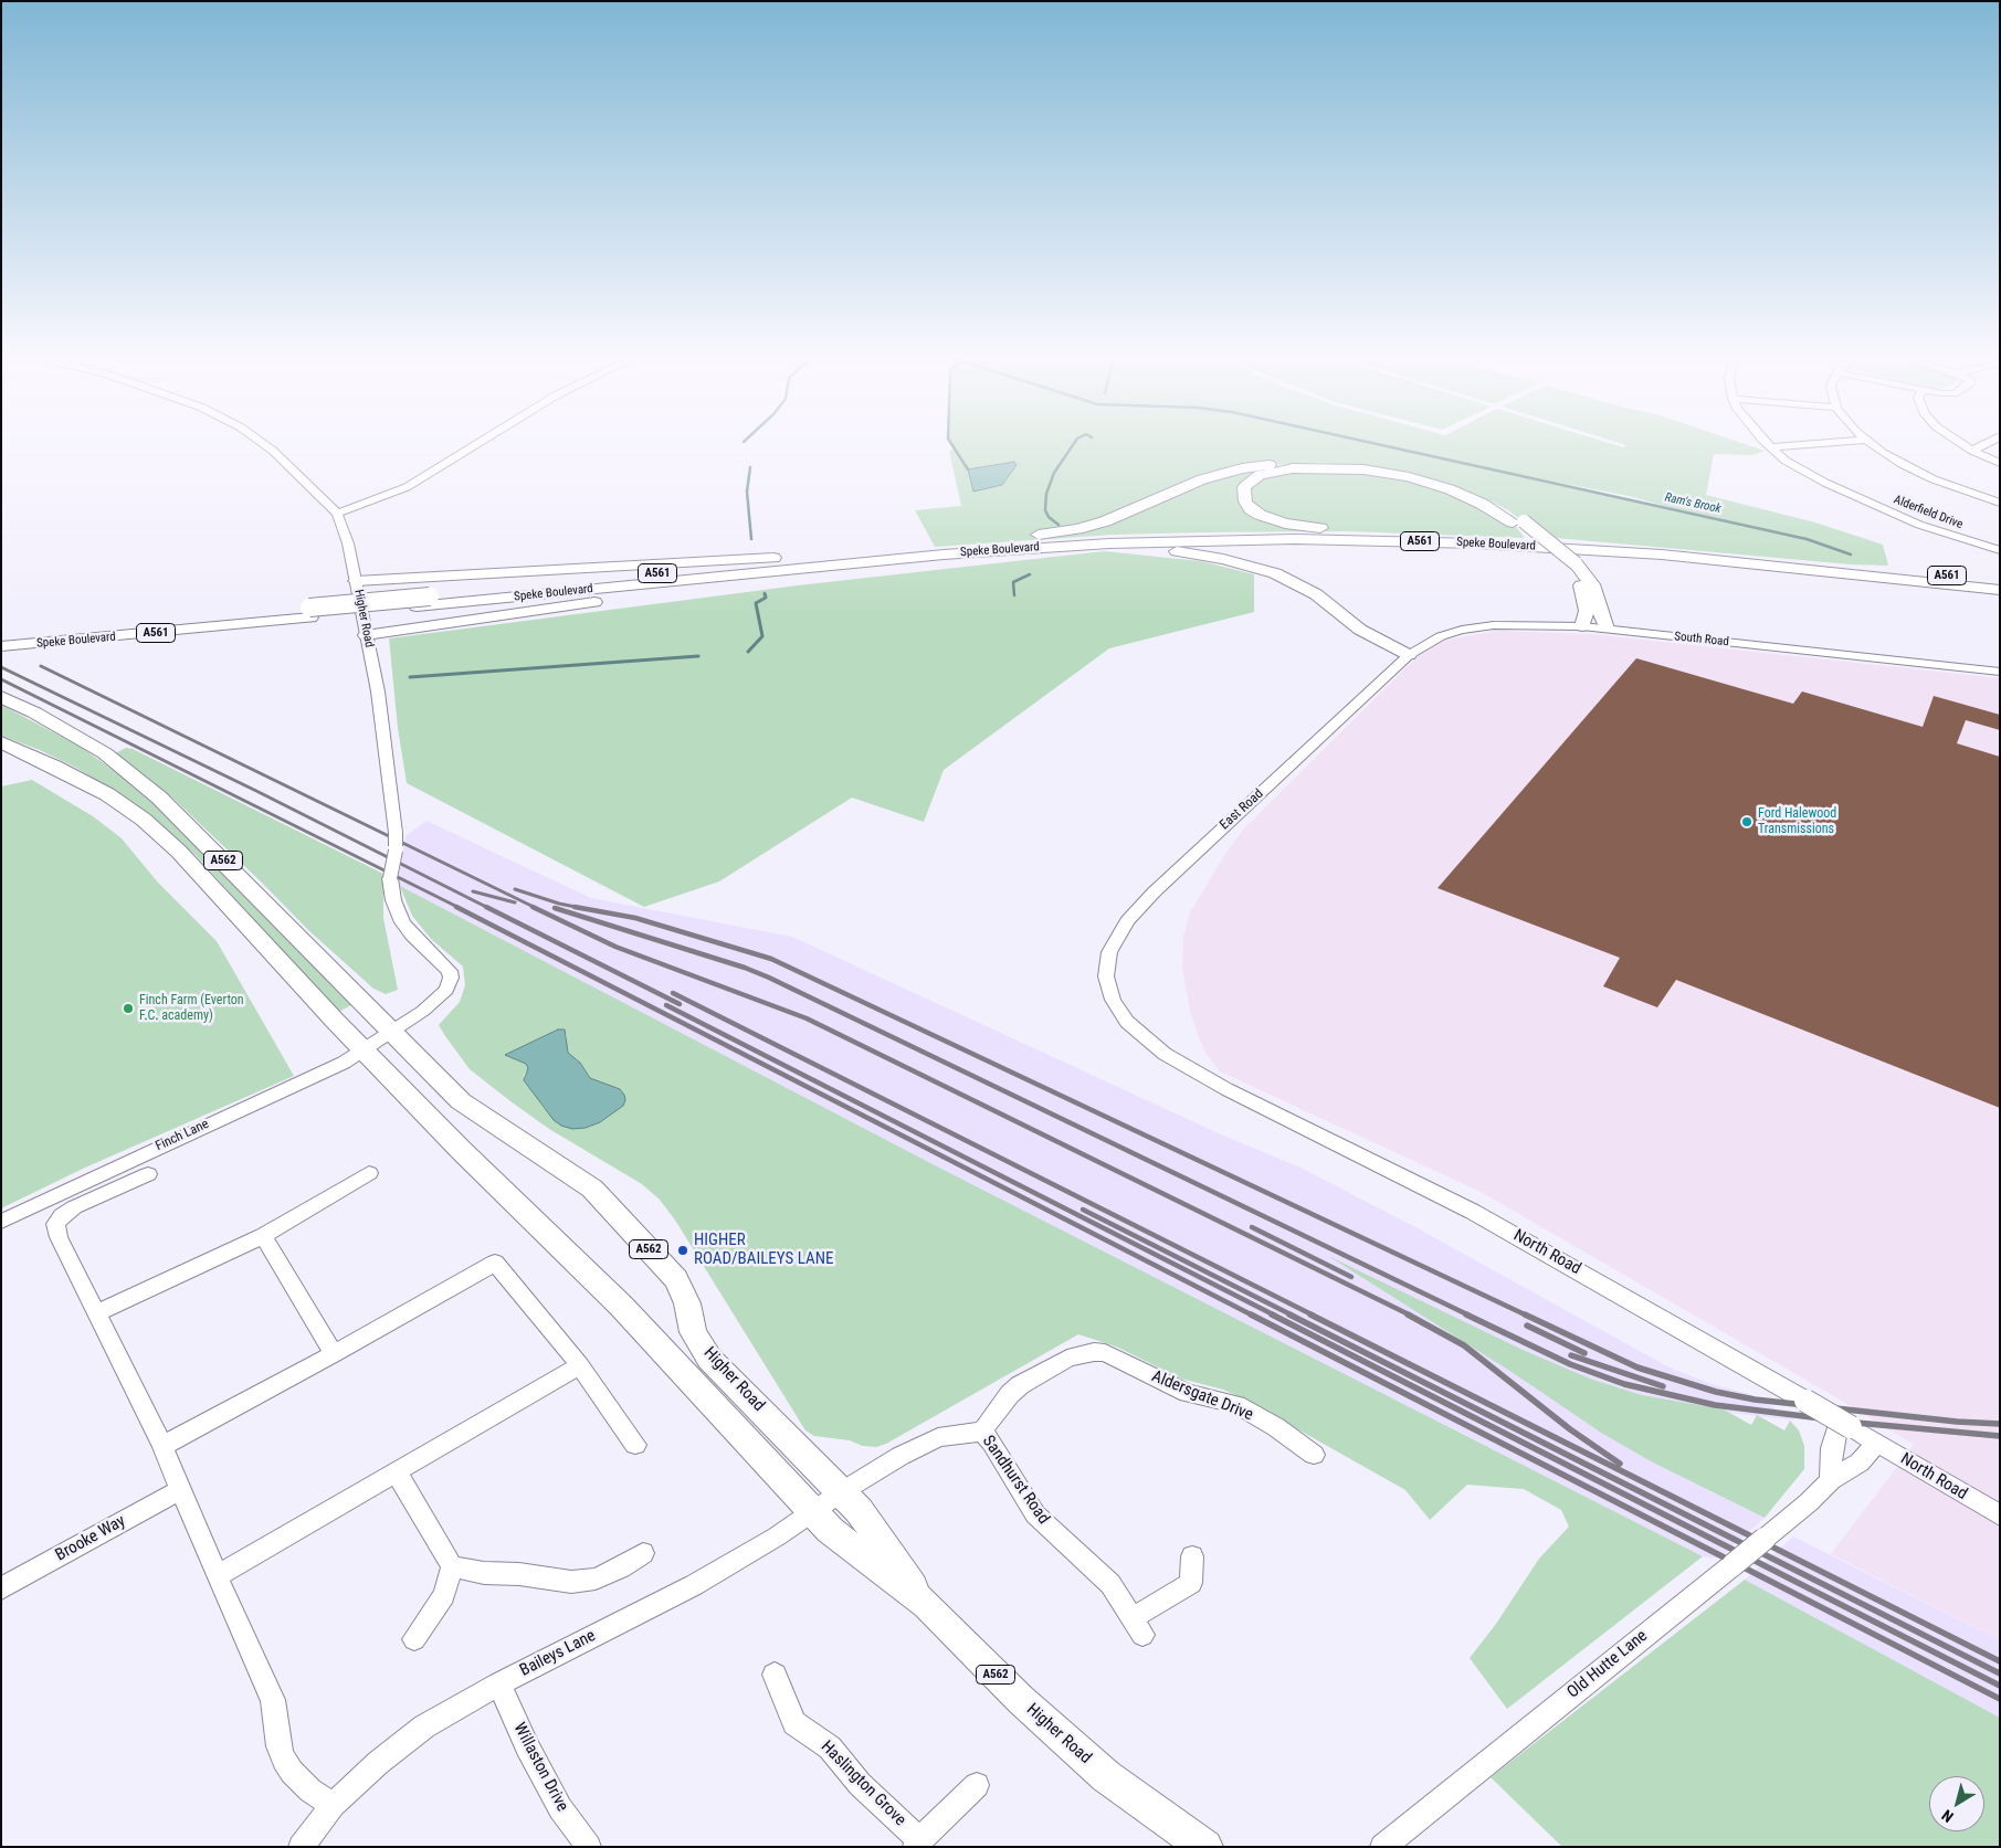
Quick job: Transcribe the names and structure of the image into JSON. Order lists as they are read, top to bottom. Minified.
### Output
{"streets":{"highway":["A561","Speke Boulevard","Higher Road","A562"],"street":["Alderfield Drive","South Road","East Road","Finch Lane","North Road","Aldersgate Drive","Sandhurst Road","Brooke Way","Baileys Lane","Old Hutte Lane","Willaston Drive","Haslington Grove"]},"crossings":[["Higher Road","Finch Lane"],["Higher Road","Sandhurst Road"],["Higher Road","Baileys Lane"],["South Road","East Road"],["East Road","North Road"],["North Road","Old Hutte Lane"],["Aldersgate Drive","Sandhurst Road"],["Sandhurst Road","Baileys Lane"],["Baileys Lane","Willaston Drive"]],"water":["Ram's Brook"],"places":["Ford Halewood Transmissions","Finch Farm (Everton F.C. academy)","HIGHER ROAD/BAILEYS LANE"],"north":"bottom left"}
